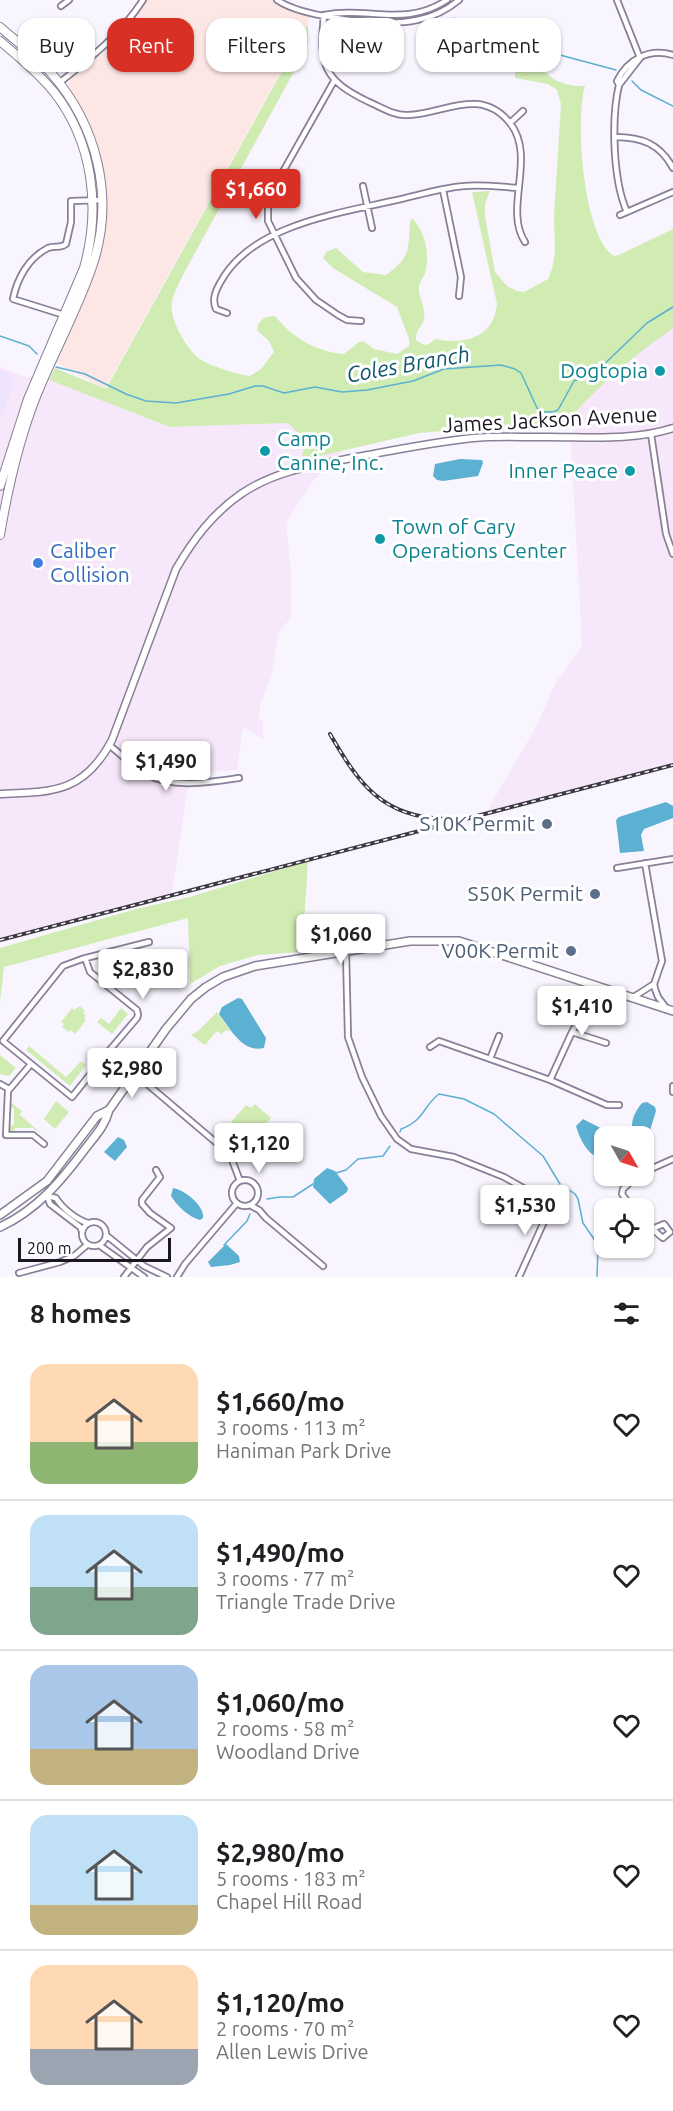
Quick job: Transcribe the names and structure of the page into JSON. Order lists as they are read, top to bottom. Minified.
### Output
{"streets":{"street":["James Jackson Avenue"]},"water":["Coles Branch"],"places":["Dogtopia","Camp Canine, Inc.","Inner Peace","Town of Cary Operations Center","Caliber Collision","S10K Permit","S50K Permit","V00K Permit"],"scale_bar":"200 m","north":"bottom right","page":{"chip":["Buy","Rent","Filters","New","Apartment"],"price":["$1,660","$1,490","$1,060","$2,830","$1,410","$2,980","$1,120","$1,530"],"scale":"200 m","heading":"8 homes","list":[{"name":"$1,660/mo","note":"3 rooms · 113 m² · Haniman Park Drive"},{"name":"$1,490/mo","note":"3 rooms · 77 m² · Triangle Trade Drive"},{"name":"$1,060/mo","note":"2 rooms · 58 m² · Woodland Drive"},{"name":"$2,980/mo","note":"5 rooms · 183 m² · Chapel Hill Road"},{"name":"$1,120/mo","note":"2 rooms · 70 m² · Allen Lewis Drive"}]}}
